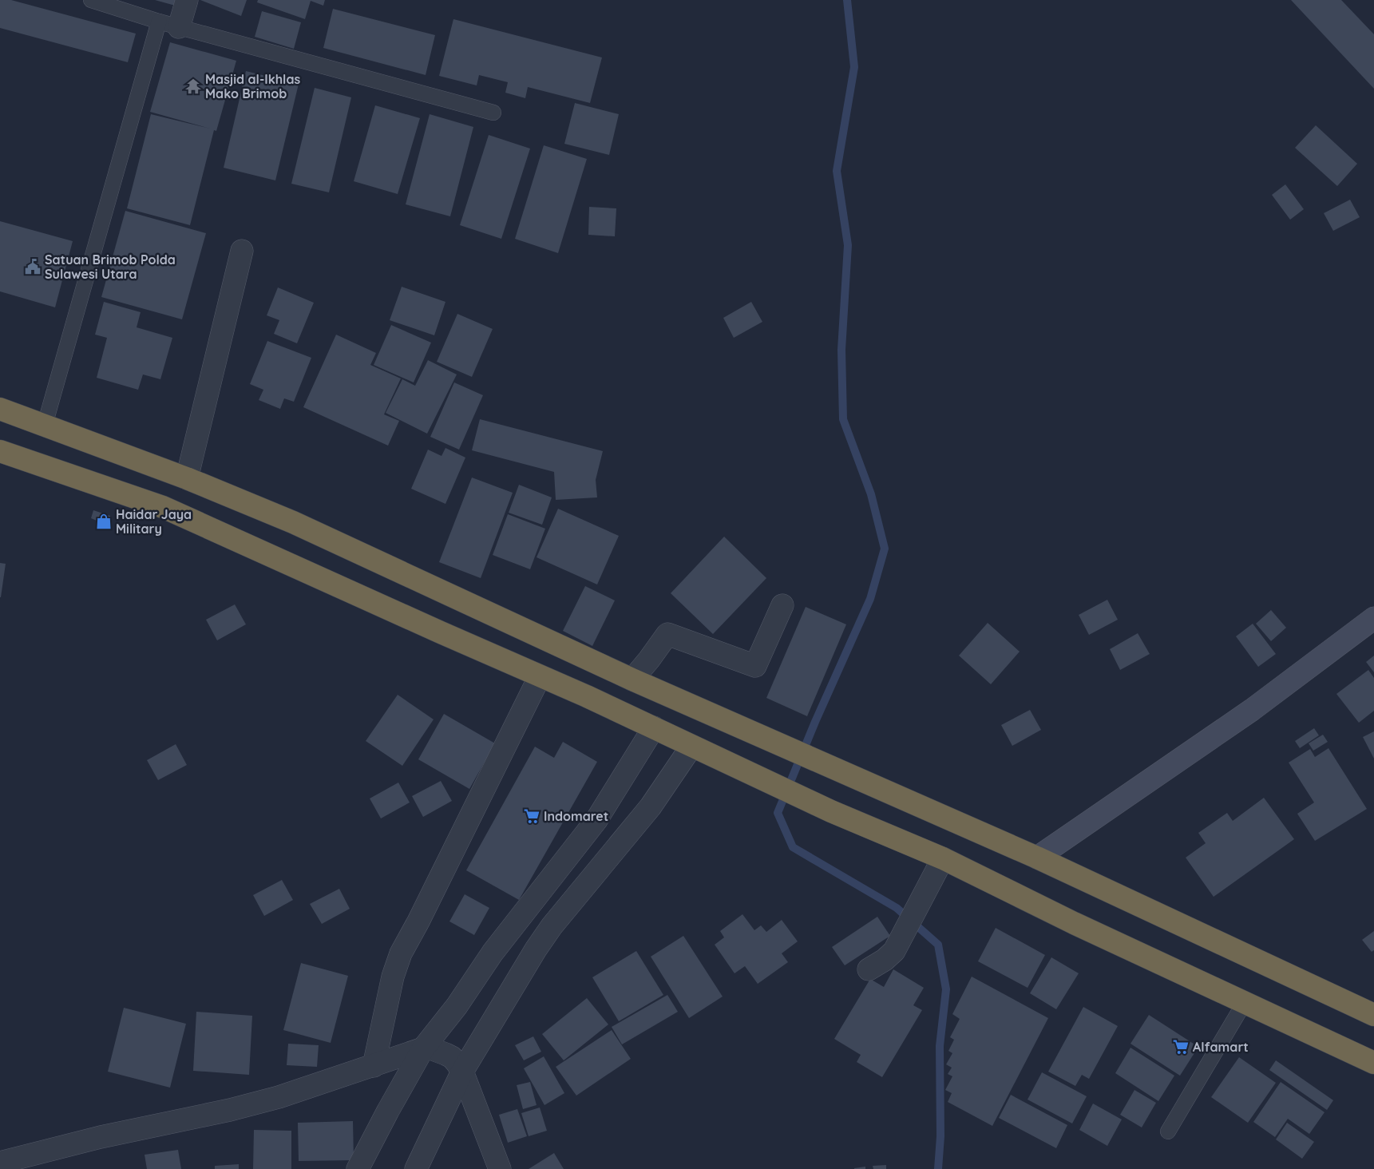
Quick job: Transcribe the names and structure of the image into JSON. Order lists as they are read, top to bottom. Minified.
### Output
{"places":{"temple":["Masjid al-Ikhlas Mako Brimob"],"public building":["Satuan Brimob Polda Sulawesi Utara"],"shop":["Haidar Jaya Military"],"supermarket":["Indomaret","Alfamart"]}}
